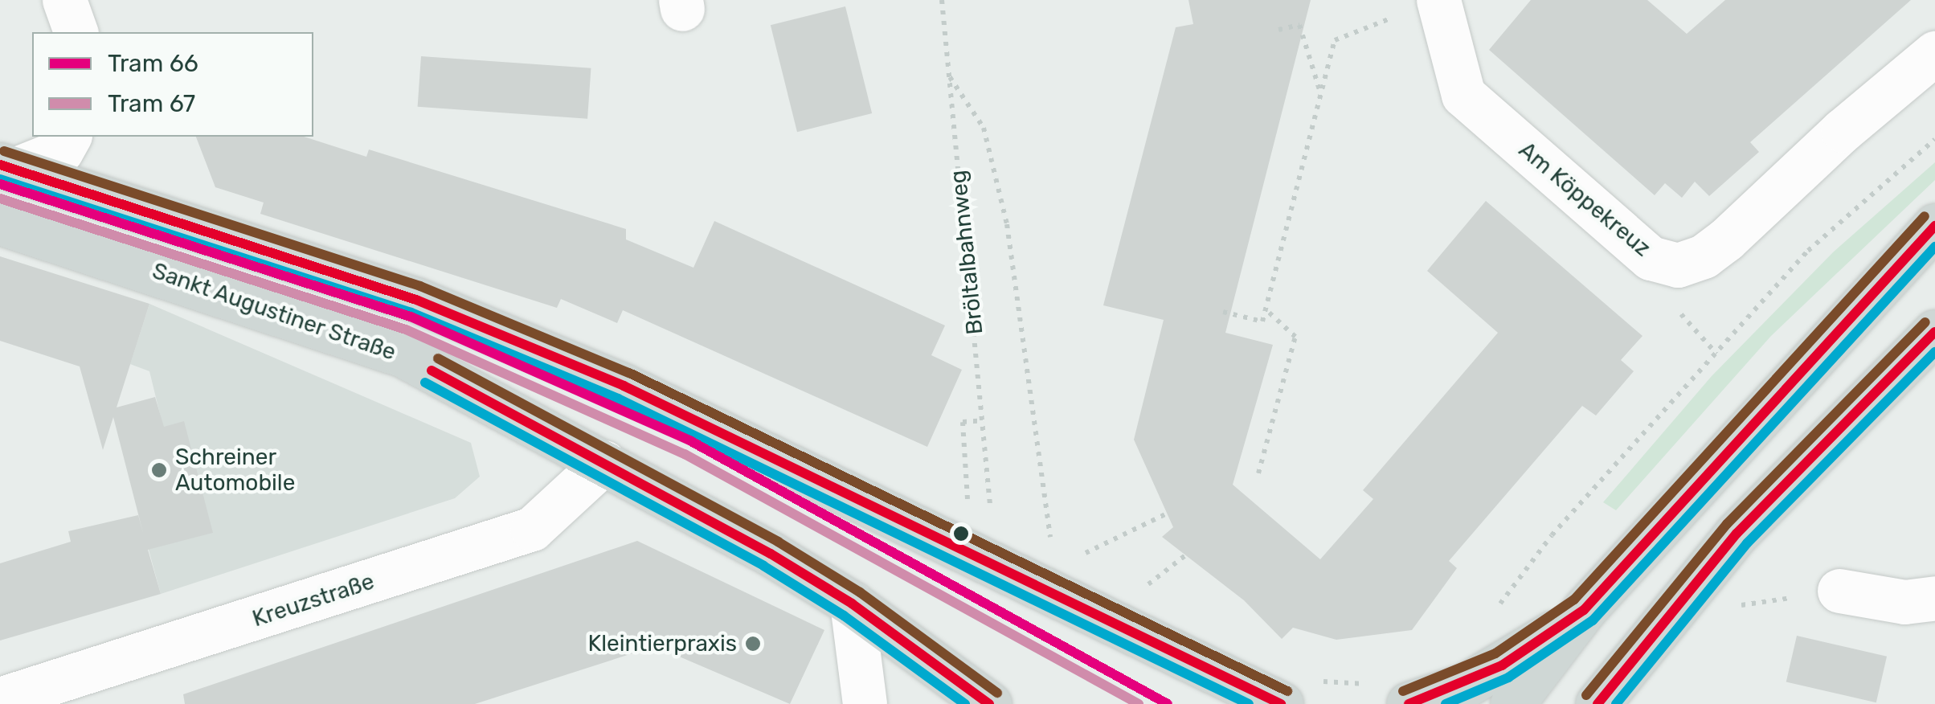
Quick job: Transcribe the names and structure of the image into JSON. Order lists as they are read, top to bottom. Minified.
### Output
{"streets":{"main road":["Sankt Augustiner Straße"],"street":["Am Köppekreuz","Kreuzstraße"],"path":["Bröltalbahnweg"]},"crossings":[["Sankt Augustiner Straße","Kreuzstraße"]],"places":["Schreiner Automobile","Kleintierpraxis"],"lines":["tram line 66","tram line 67"],"legend":["Tram 66","Tram 67"]}
